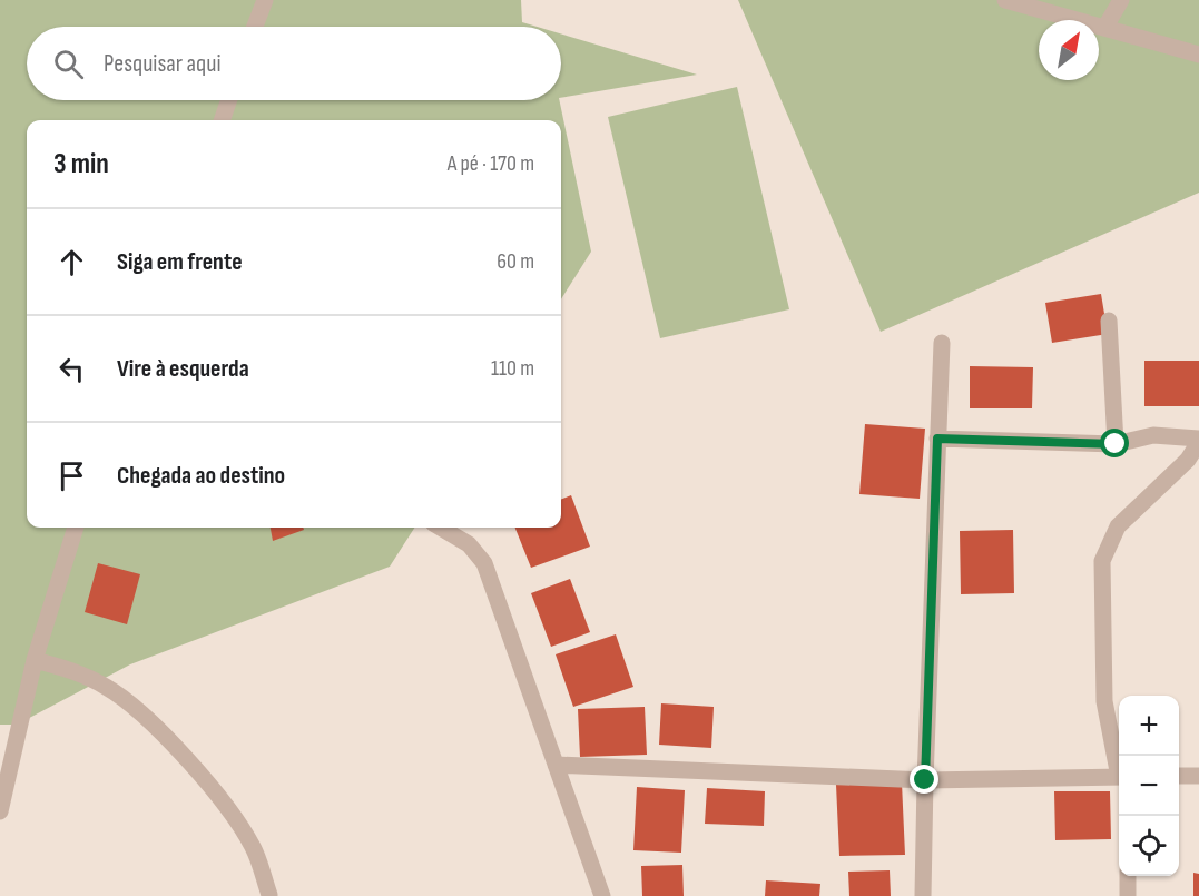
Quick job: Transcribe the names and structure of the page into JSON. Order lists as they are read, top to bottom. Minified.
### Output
{"north":"top right","page":{"search":"Pesquisar aqui","heading":["3 min","A pé · 170 m"],"list":[["Siga em frente","60 m"],["Vire à esquerda","110 m"],"Chegada ao destino"],"map_buttons":["+","−"]}}
